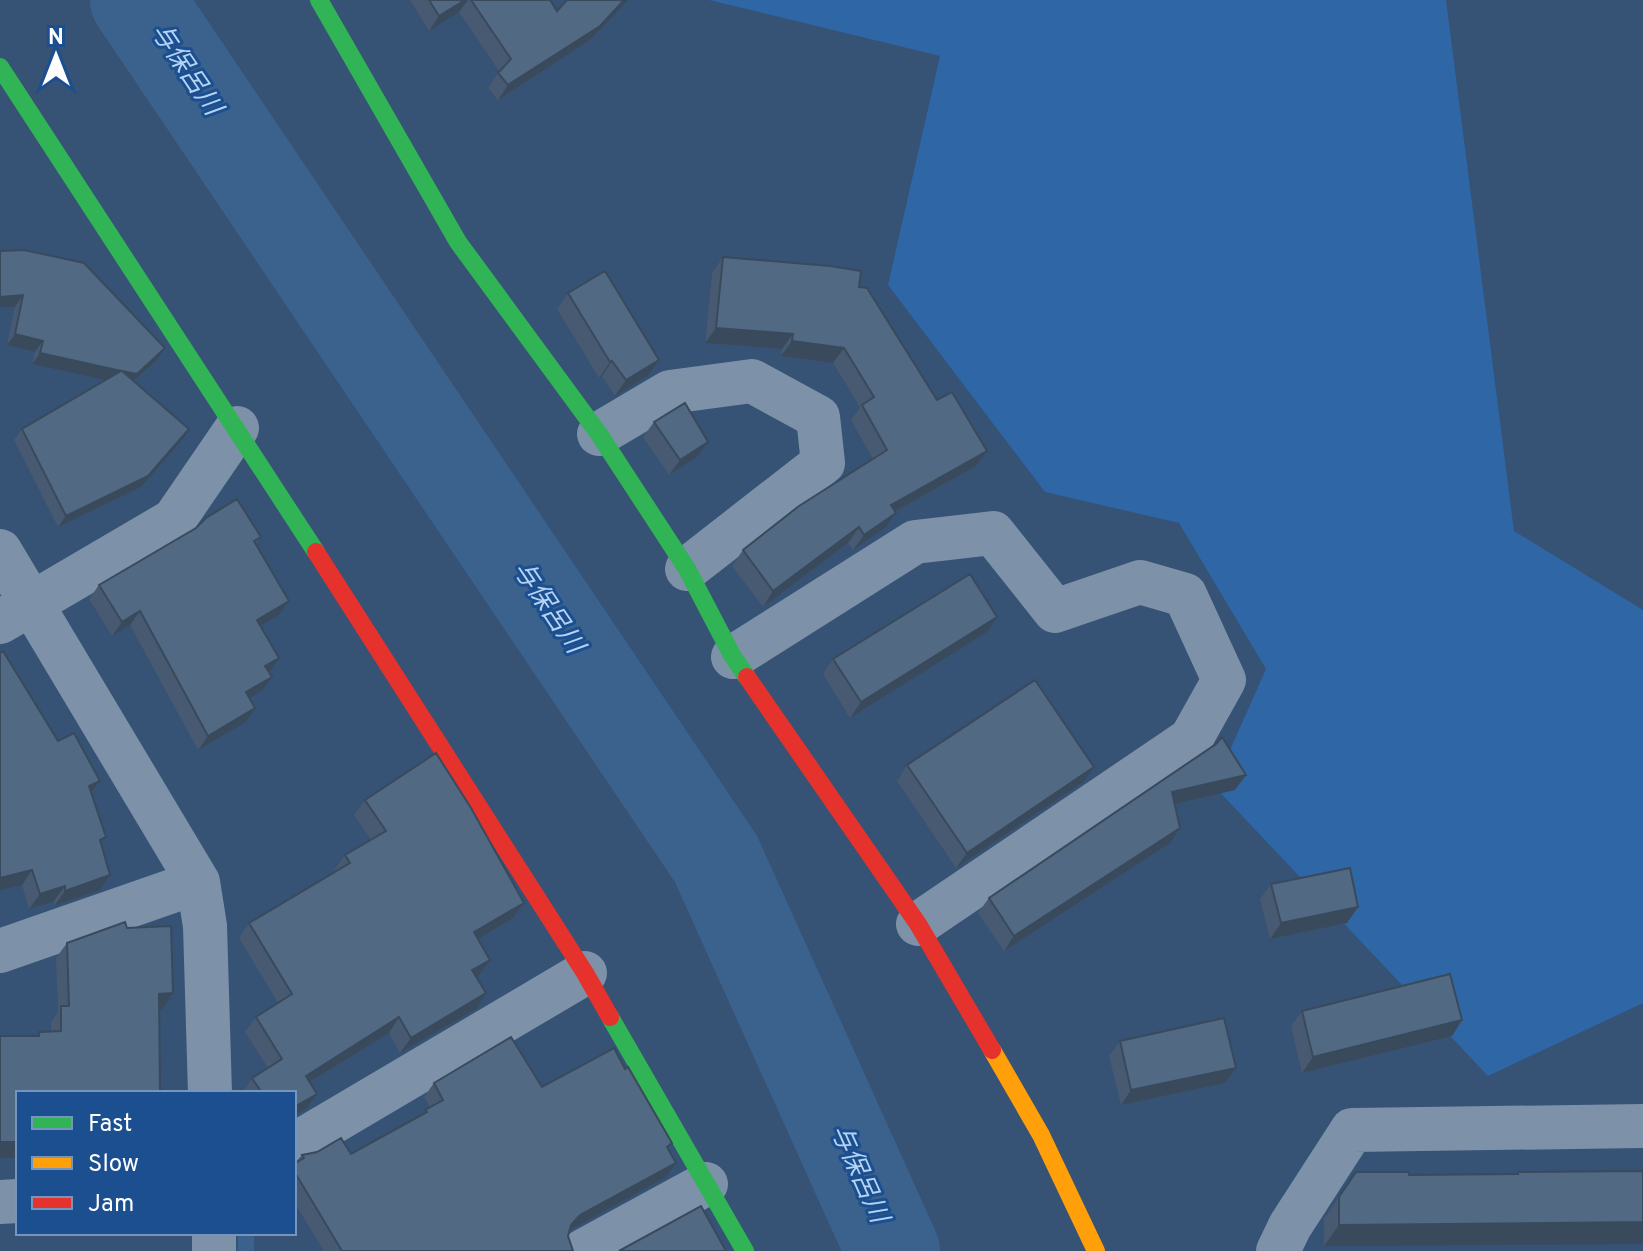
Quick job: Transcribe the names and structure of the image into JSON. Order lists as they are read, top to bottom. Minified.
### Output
{"water":["与保呂川"],"legend":["Fast","Slow","Jam"],"north":"top"}
